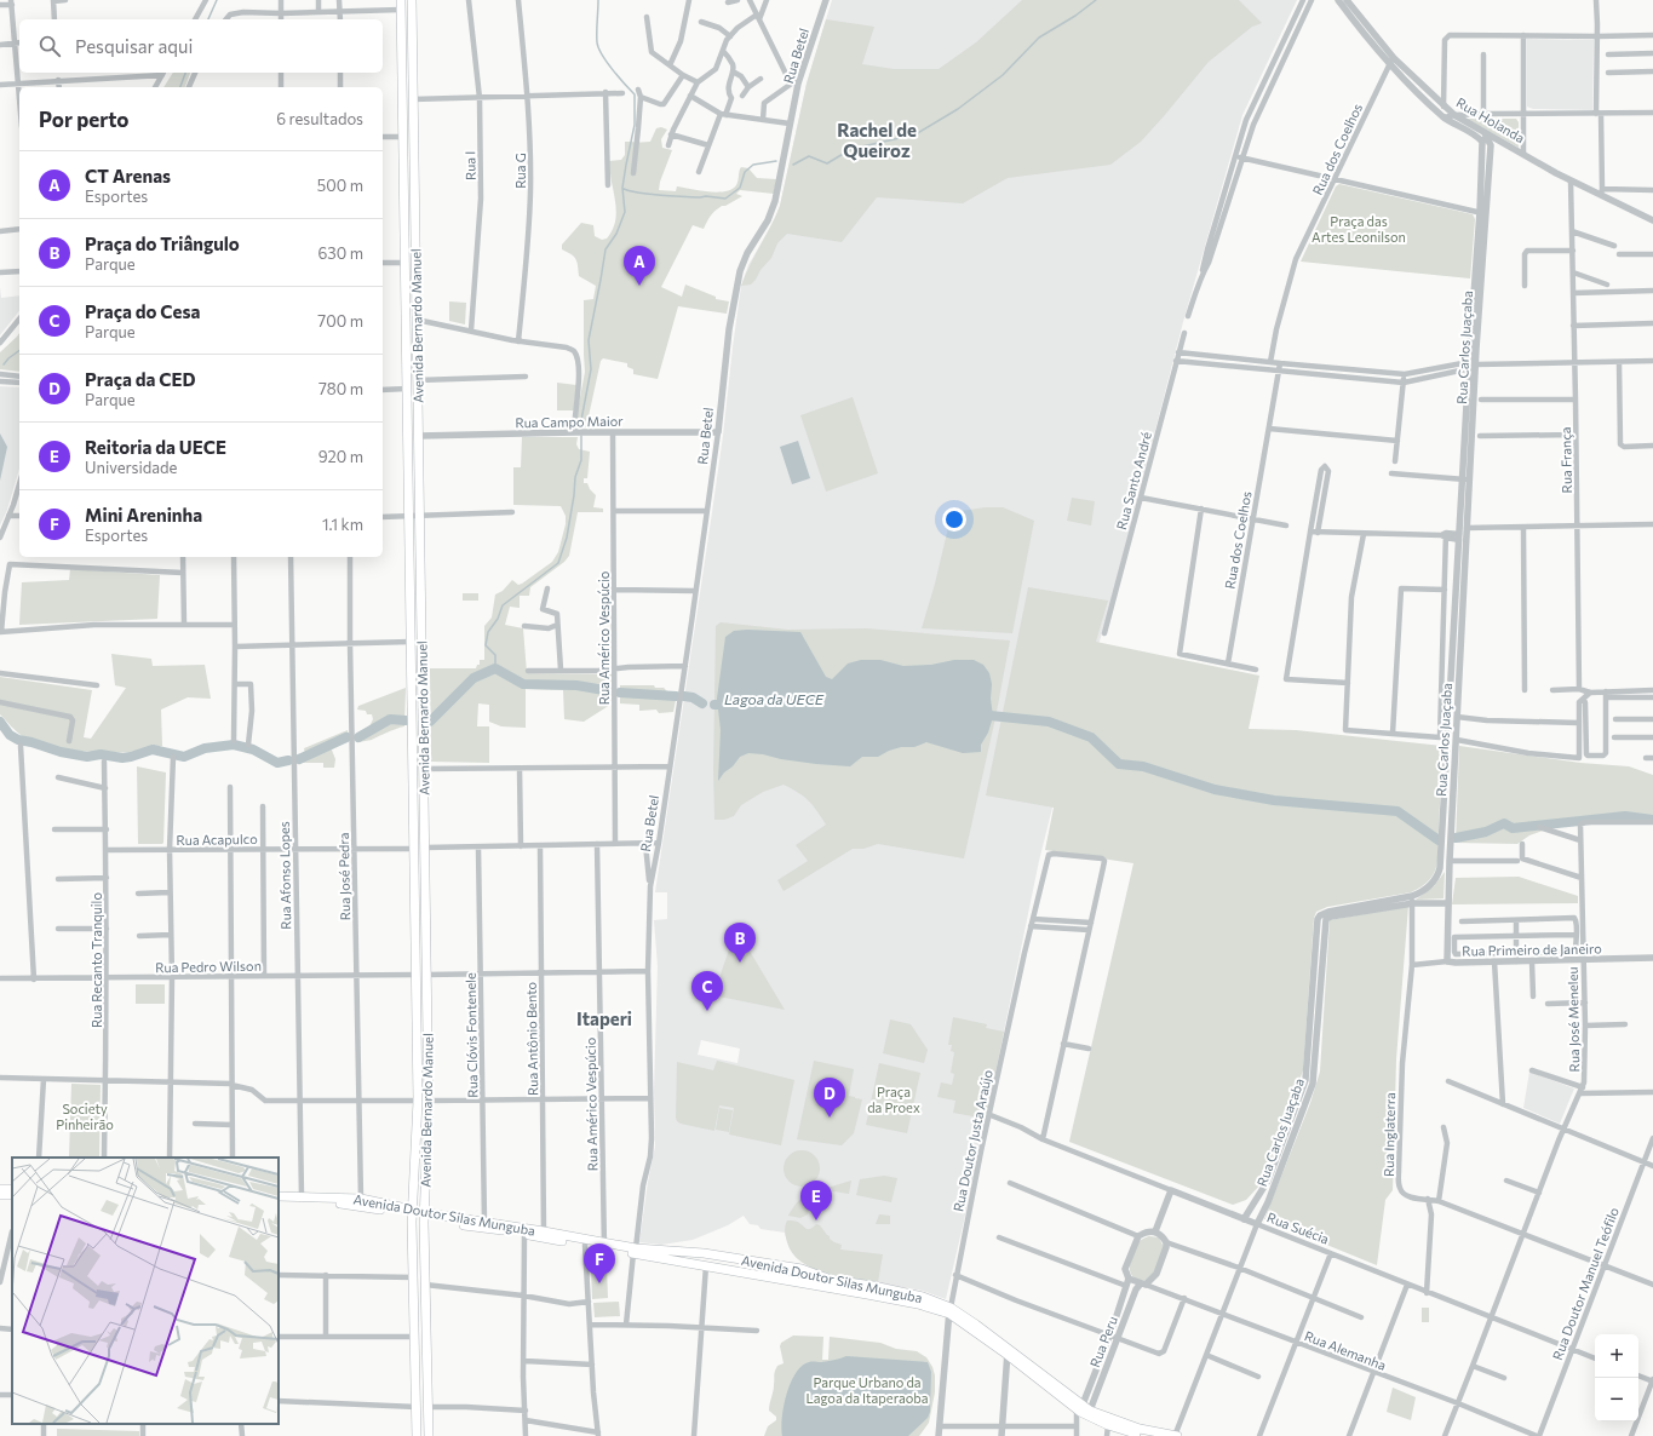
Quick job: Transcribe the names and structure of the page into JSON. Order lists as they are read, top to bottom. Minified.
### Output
{"streets":{"main road":["Avenida Bernardo Manuel","Avenida Doutor Silas Munguba"],"street":["Rua Betel","Rua Holanda","Rua dos Coelhos","Rua I","Rua G","Rua Carlos Juaçaba","Rua Campo Maior","Rua França","Rua Santo André","Rua Américo Vespúcio","Rua Acapulco","Rua Afonso Lopes","Rua José Pedra","Rua Primeiro de Janeiro","Rua Recanto Tranquilo","Rua Pedro Wilson","Rua José Meneleu","Rua Clóvis Fontenele","Rua Antônio Bento","Rua Inglaterra","Rua Doutor Justa Araújo","Rua Suécia","Rua Doutor Manuel Teófilo","Rua Peru","Rua Alemanha"]},"crossings":[["Rua Betel","Rua Campo Maior"],["Rua Betel","Avenida Doutor Silas Munguba"],["Rua Holanda","Rua dos Coelhos"],["Rua Holanda","Rua Carlos Juaçaba"],["Rua Holanda","Rua França"],["Avenida Bernardo Manuel","Rua Campo Maior"],["Avenida Bernardo Manuel","Rua Acapulco"],["Avenida Bernardo Manuel","Rua Pedro Wilson"],["Avenida Bernardo Manuel","Avenida Doutor Silas Munguba"],["Rua Carlos Juaçaba","Rua Inglaterra"],["Rua Carlos Juaçaba","Rua Suécia"],["Rua Campo Maior","Rua Américo Vespúcio"],["Rua Américo Vespúcio","Avenida Doutor Silas Munguba"],["Rua Acapulco","Rua Afonso Lopes"],["Rua Acapulco","Rua José Pedra"],["Rua Acapulco","Rua Recanto Tranquilo"],["Rua Afonso Lopes","Rua Pedro Wilson"],["Rua Afonso Lopes","Avenida Doutor Silas Munguba"],["Rua José Pedra","Rua Pedro Wilson"],["Rua José Pedra","Avenida Doutor Silas Munguba"],["Rua Primeiro de Janeiro","Rua José Meneleu"],["Rua Primeiro de Janeiro","Rua Inglaterra"],["Rua Recanto Tranquilo","Rua Pedro Wilson"],["Rua José Meneleu","Rua Inglaterra"],["Rua José Meneleu","Rua Suécia"],["Rua José Meneleu","Rua Alemanha"],["Rua Clóvis Fontenele","Avenida Doutor Silas Munguba"],["Rua Antônio Bento","Avenida Doutor Silas Munguba"],["Rua Inglaterra","Rua Doutor Manuel Teófilo"],["Rua Doutor Justa Araújo","Avenida Doutor Silas Munguba"],["Rua Doutor Justa Araújo","Rua Suécia"],["Avenida Doutor Silas Munguba","Rua Peru"],["Rua Suécia","Rua Doutor Manuel Teófilo"],["Rua Doutor Manuel Teófilo","Rua Alemanha"],["Rua Peru","Rua Alemanha"]],"districts":["Rachel de Queiroz","Itaperi"],"water":["Lagoa da UECE"],"parks":["Praça das Artes Leonilson","Praça da Proex","Society Pinheirão","Parque Urbano da Lagoa da Itaperaoba"],"page":{"search":"Pesquisar aqui","heading":["Por perto","6 resultados"],"list":[{"mark":"A","name":"CT Arenas","note":"Esportes","value":"500 m"},{"mark":"B","name":"Praça do Triângulo","note":"Parque","value":"630 m"},{"mark":"C","name":"Praça do Cesa","note":"Parque","value":"700 m"},{"mark":"D","name":"Praça da CED","note":"Parque","value":"780 m"},{"mark":"E","name":"Reitoria da UECE","note":"Universidade","value":"920 m"},{"mark":"F","name":"Mini Areninha","note":"Esportes","value":"1.1 km"}],"pins":["A","B","C","D","E","F"],"map_buttons":["+","−"]}}
